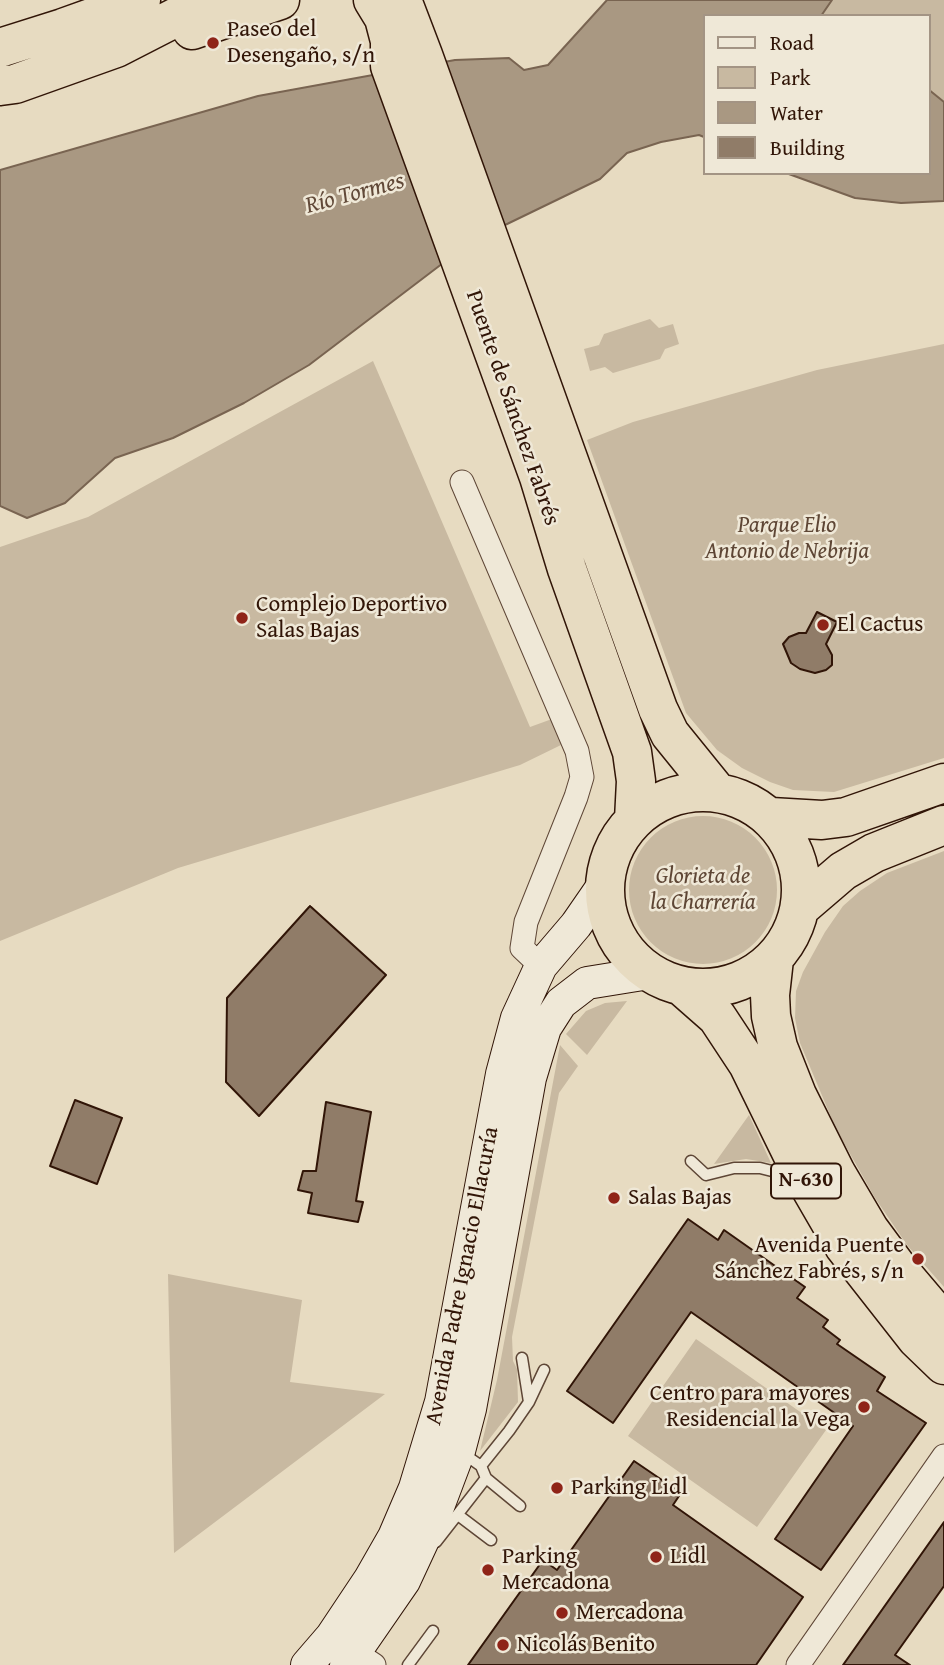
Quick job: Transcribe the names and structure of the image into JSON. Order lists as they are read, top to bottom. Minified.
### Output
{"streets":{"highway":["Puente de Sánchez Fabrés","N-630"],"main road":["Avenida Padre Ignacio Ellacuría"]},"crossings":[["Puente de Sánchez Fabrés","N-630"],["Puente de Sánchez Fabrés","Avenida Padre Ignacio Ellacuría"],["N-630","Avenida Padre Ignacio Ellacuría"]],"water":["Río Tormes"],"parks":["Parque Elio Antonio de Nebrija","Glorieta de la Charrería"],"places":["Paseo del Desengaño, s/n","Complejo Deportivo Salas Bajas","El Cactus","Salas Bajas","Avenida Puente Sánchez Fabrés, s/n","Centro para mayores Residencial la Vega","Parking Lidl","Lidl","Parking Mercadona","Mercadona","Nicolás Benito"],"legend":["Road","Park","Water","Building"]}
